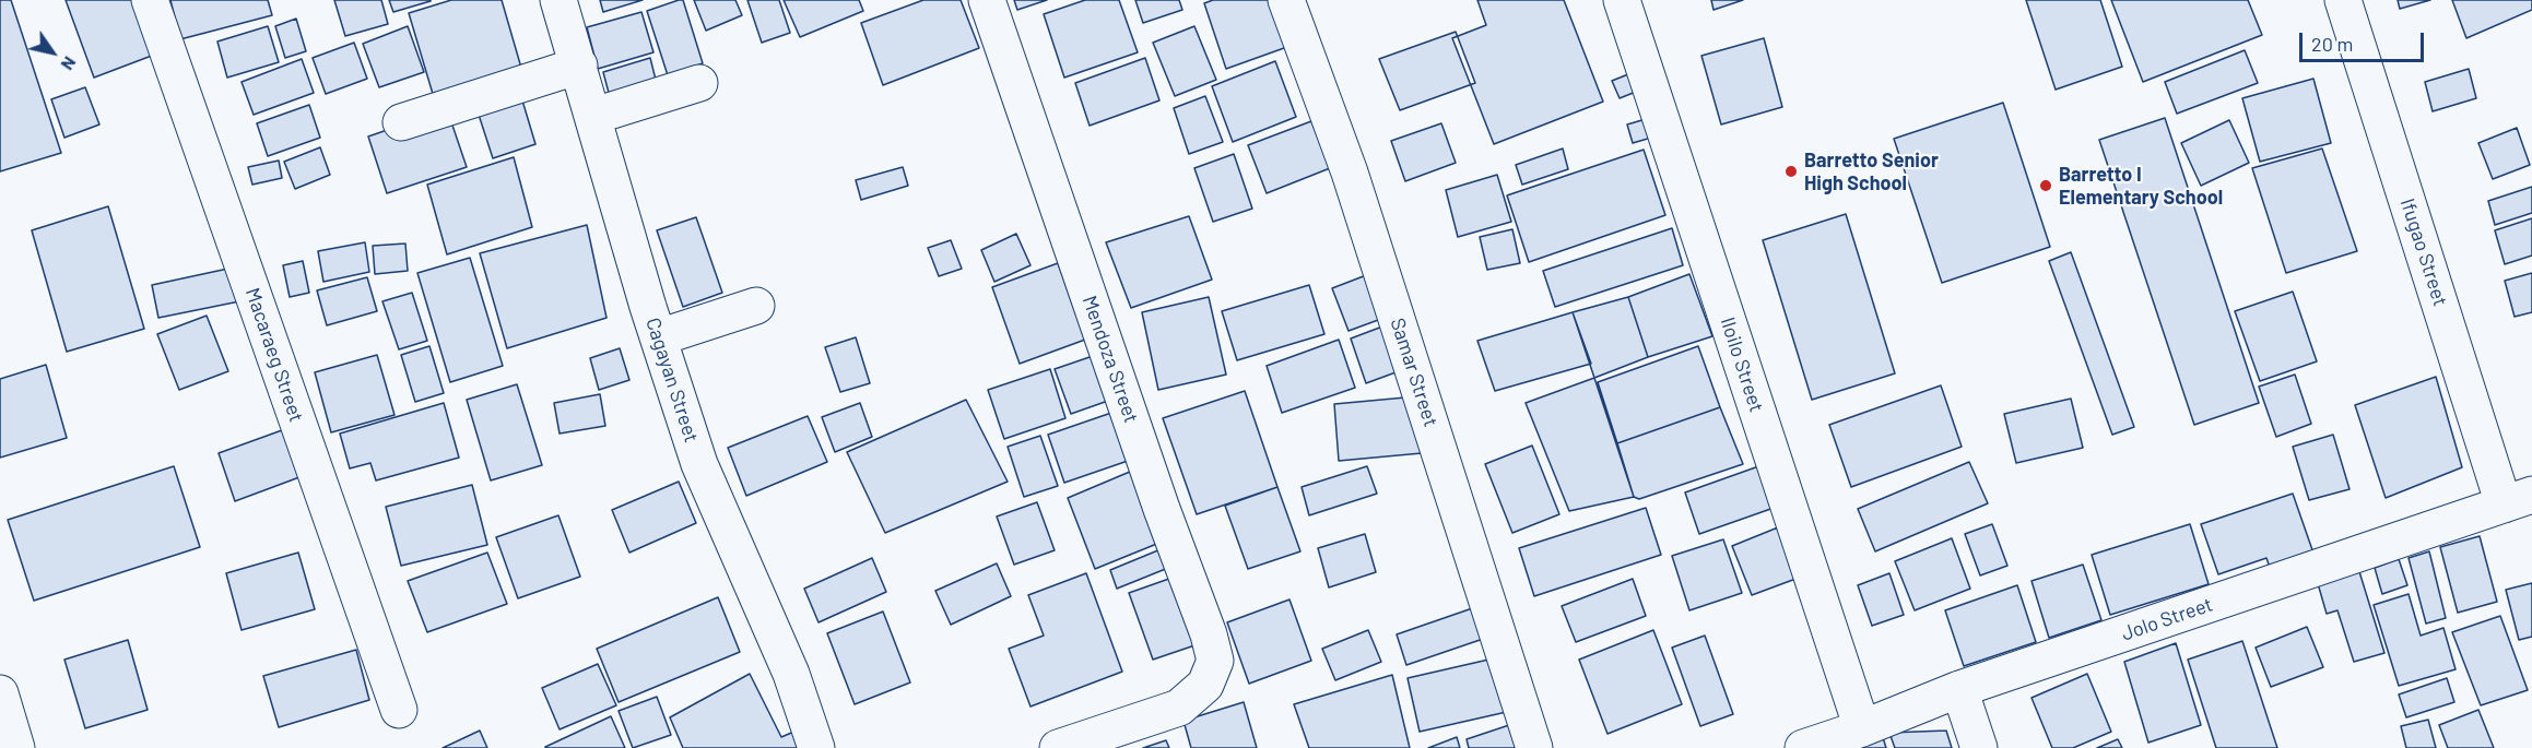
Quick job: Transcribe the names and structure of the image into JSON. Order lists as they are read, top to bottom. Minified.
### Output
{"streets":{"street":["Ifugao Street","Macaraeg Street","Mendoza Street","Iloilo Street","Samar Street","Cagayan Street","Jolo Street"]},"crossings":[["Ifugao Street","Jolo Street"],["Iloilo Street","Jolo Street"]],"places":["Barretto Senior High School","Barretto I Elementary School"],"scale_bar":"20 m","north":"bottom right"}
